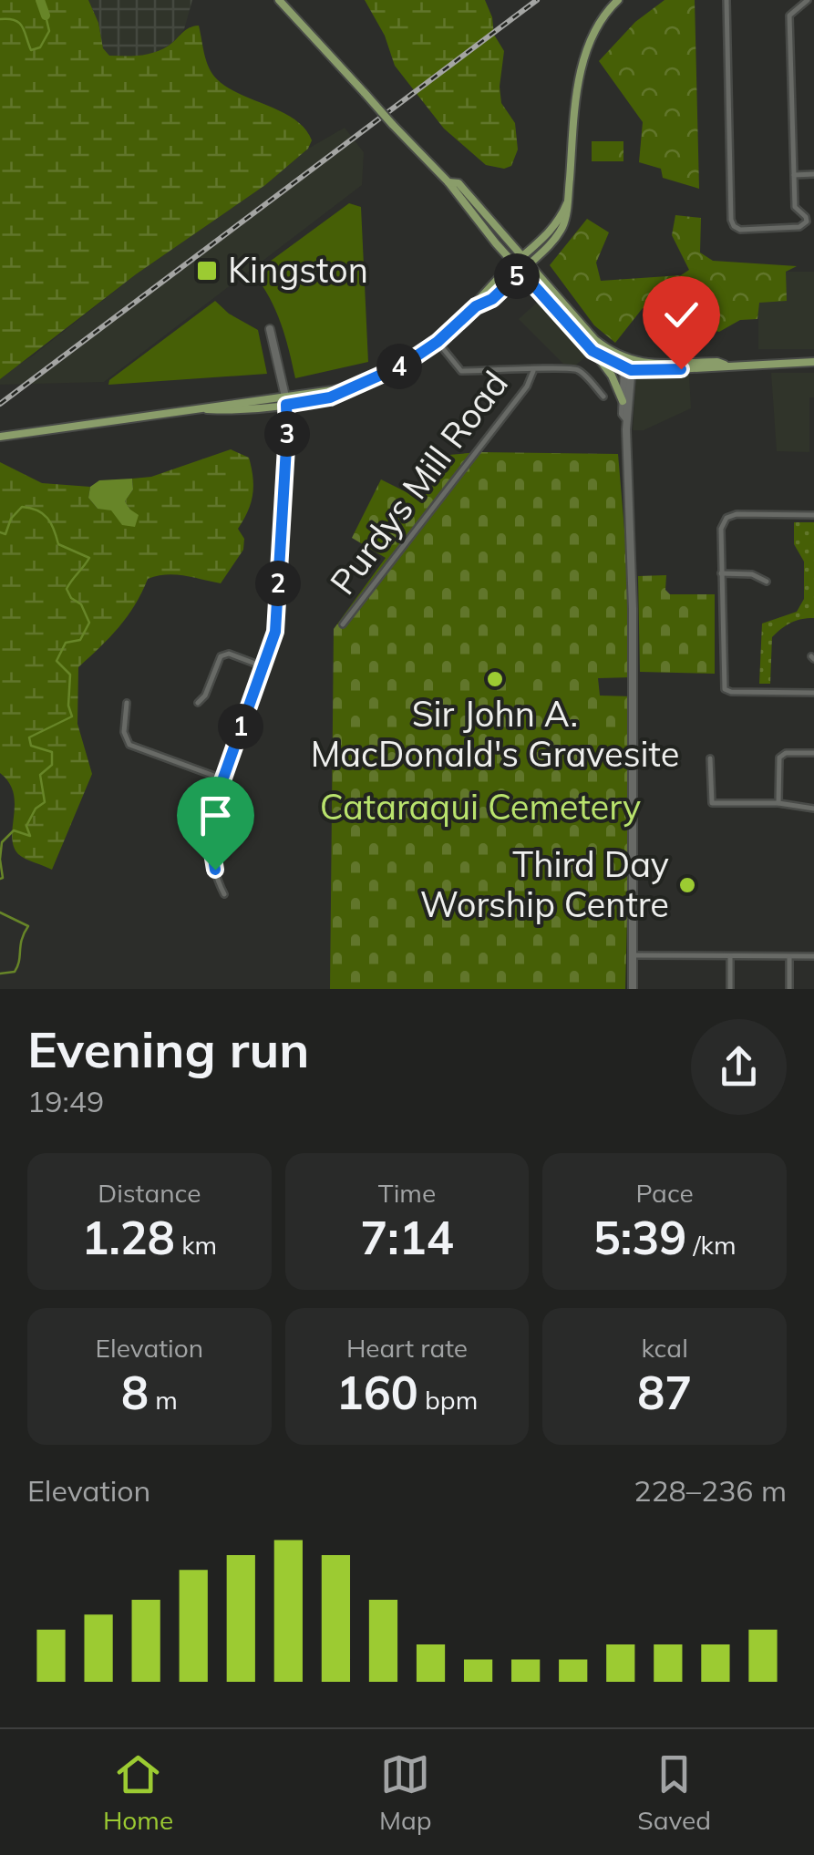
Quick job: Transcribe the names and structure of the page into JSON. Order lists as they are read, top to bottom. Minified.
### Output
{"streets":{"street":["Purdys Mill Road"]},"parks":["Cataraqui Cemetery"],"places":{"transit":["Kingston"],"other":["Sir John A. MacDonald's Gravesite","Third Day Worship Centre"]},"page":{"pins":["5","4","3","2","1"],"heading":["Evening run","19:49"],"stats":[["Distance","1.28 km"],["Time","7:14"],["Pace","5:39 /km"],["Elevation","8 m"],["Heart rate","160 bpm"],["kcal","87"]],"chart":["Elevation","228–236 m"],"tabs":["Home","Map","Saved"]}}
